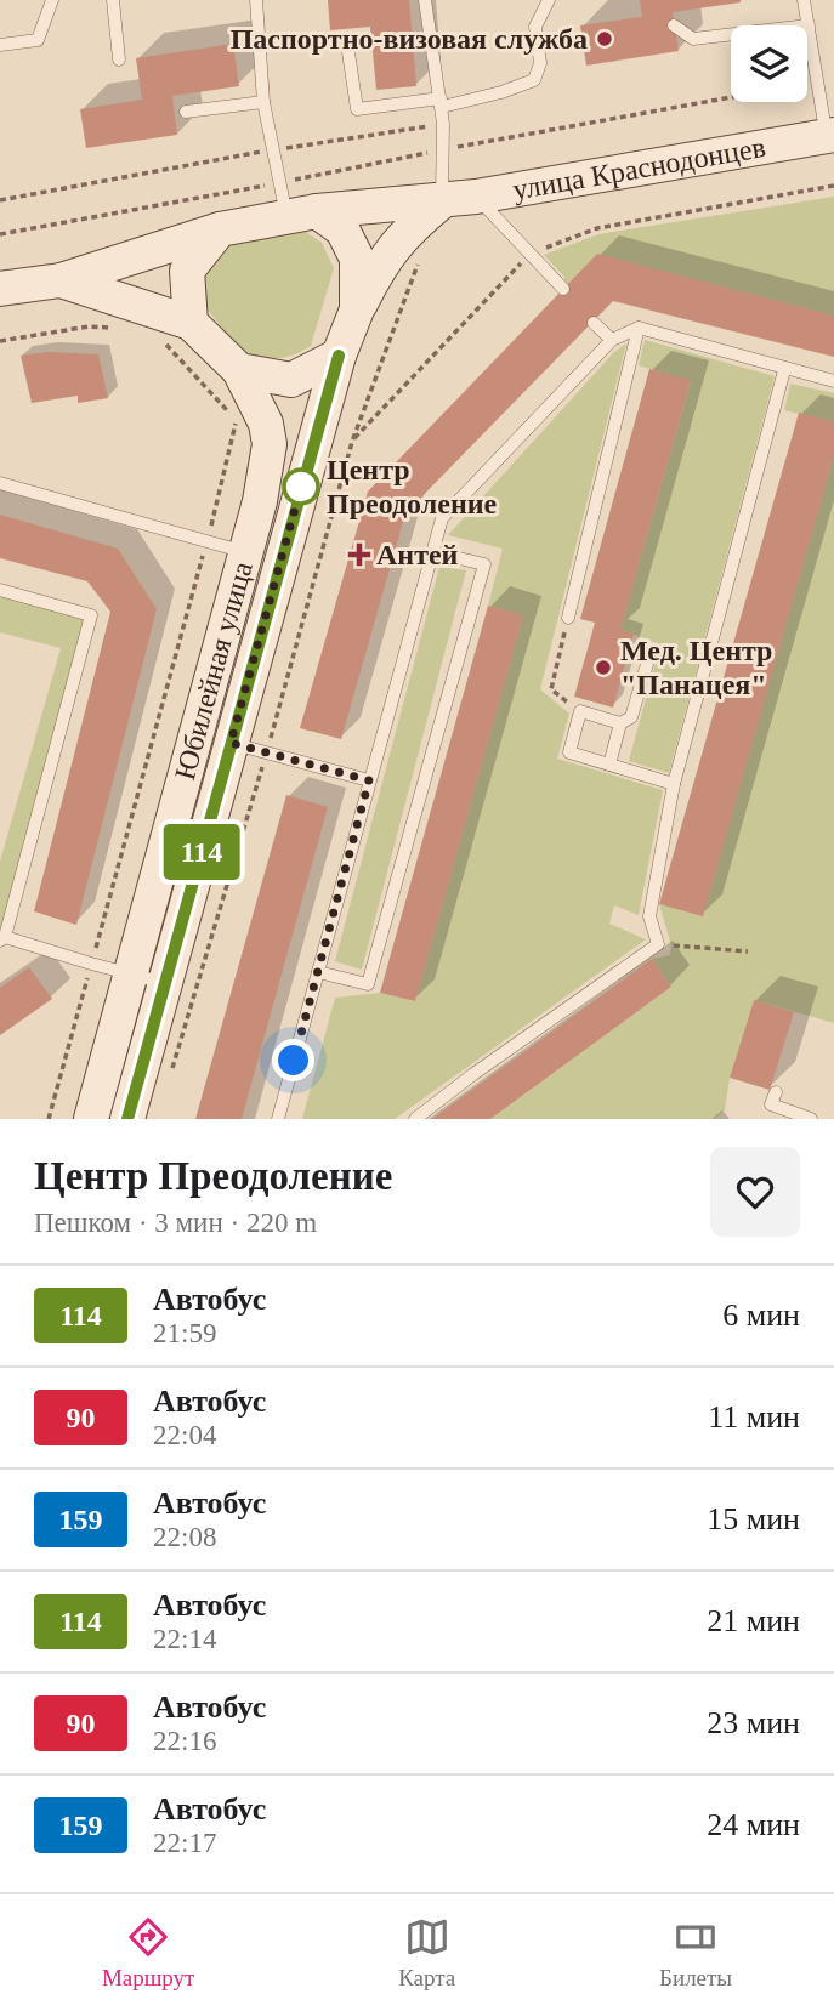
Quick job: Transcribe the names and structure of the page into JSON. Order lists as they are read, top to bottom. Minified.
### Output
{"streets":{"street":["улица Краснодонцев","Юбилейная улица"]},"crossings":[["улица Краснодонцев","Юбилейная улица"]],"places":{"other":["Паспортно-визовая служба","Центр Преодоление","Мед. Центр \"Панацея\""],"health":["Антей"]},"lines":["bus line 114"],"page":{"on_map":"114","heading":["Центр Преодоление","Пешком · 3 мин · 220 m"],"list":[{"mark":"114","name":"Автобус","note":"21:59","value":"6 мин"},{"mark":"90","name":"Автобус","note":"22:04","value":"11 мин"},{"mark":"159","name":"Автобус","note":"22:08","value":"15 мин"},{"mark":"114","name":"Автобус","note":"22:14","value":"21 мин"},{"mark":"90","name":"Автобус","note":"22:16","value":"23 мин"},{"mark":"159","name":"Автобус","note":"22:17","value":"24 мин"}],"tabs":["Маршрут","Карта","Билеты"]}}
